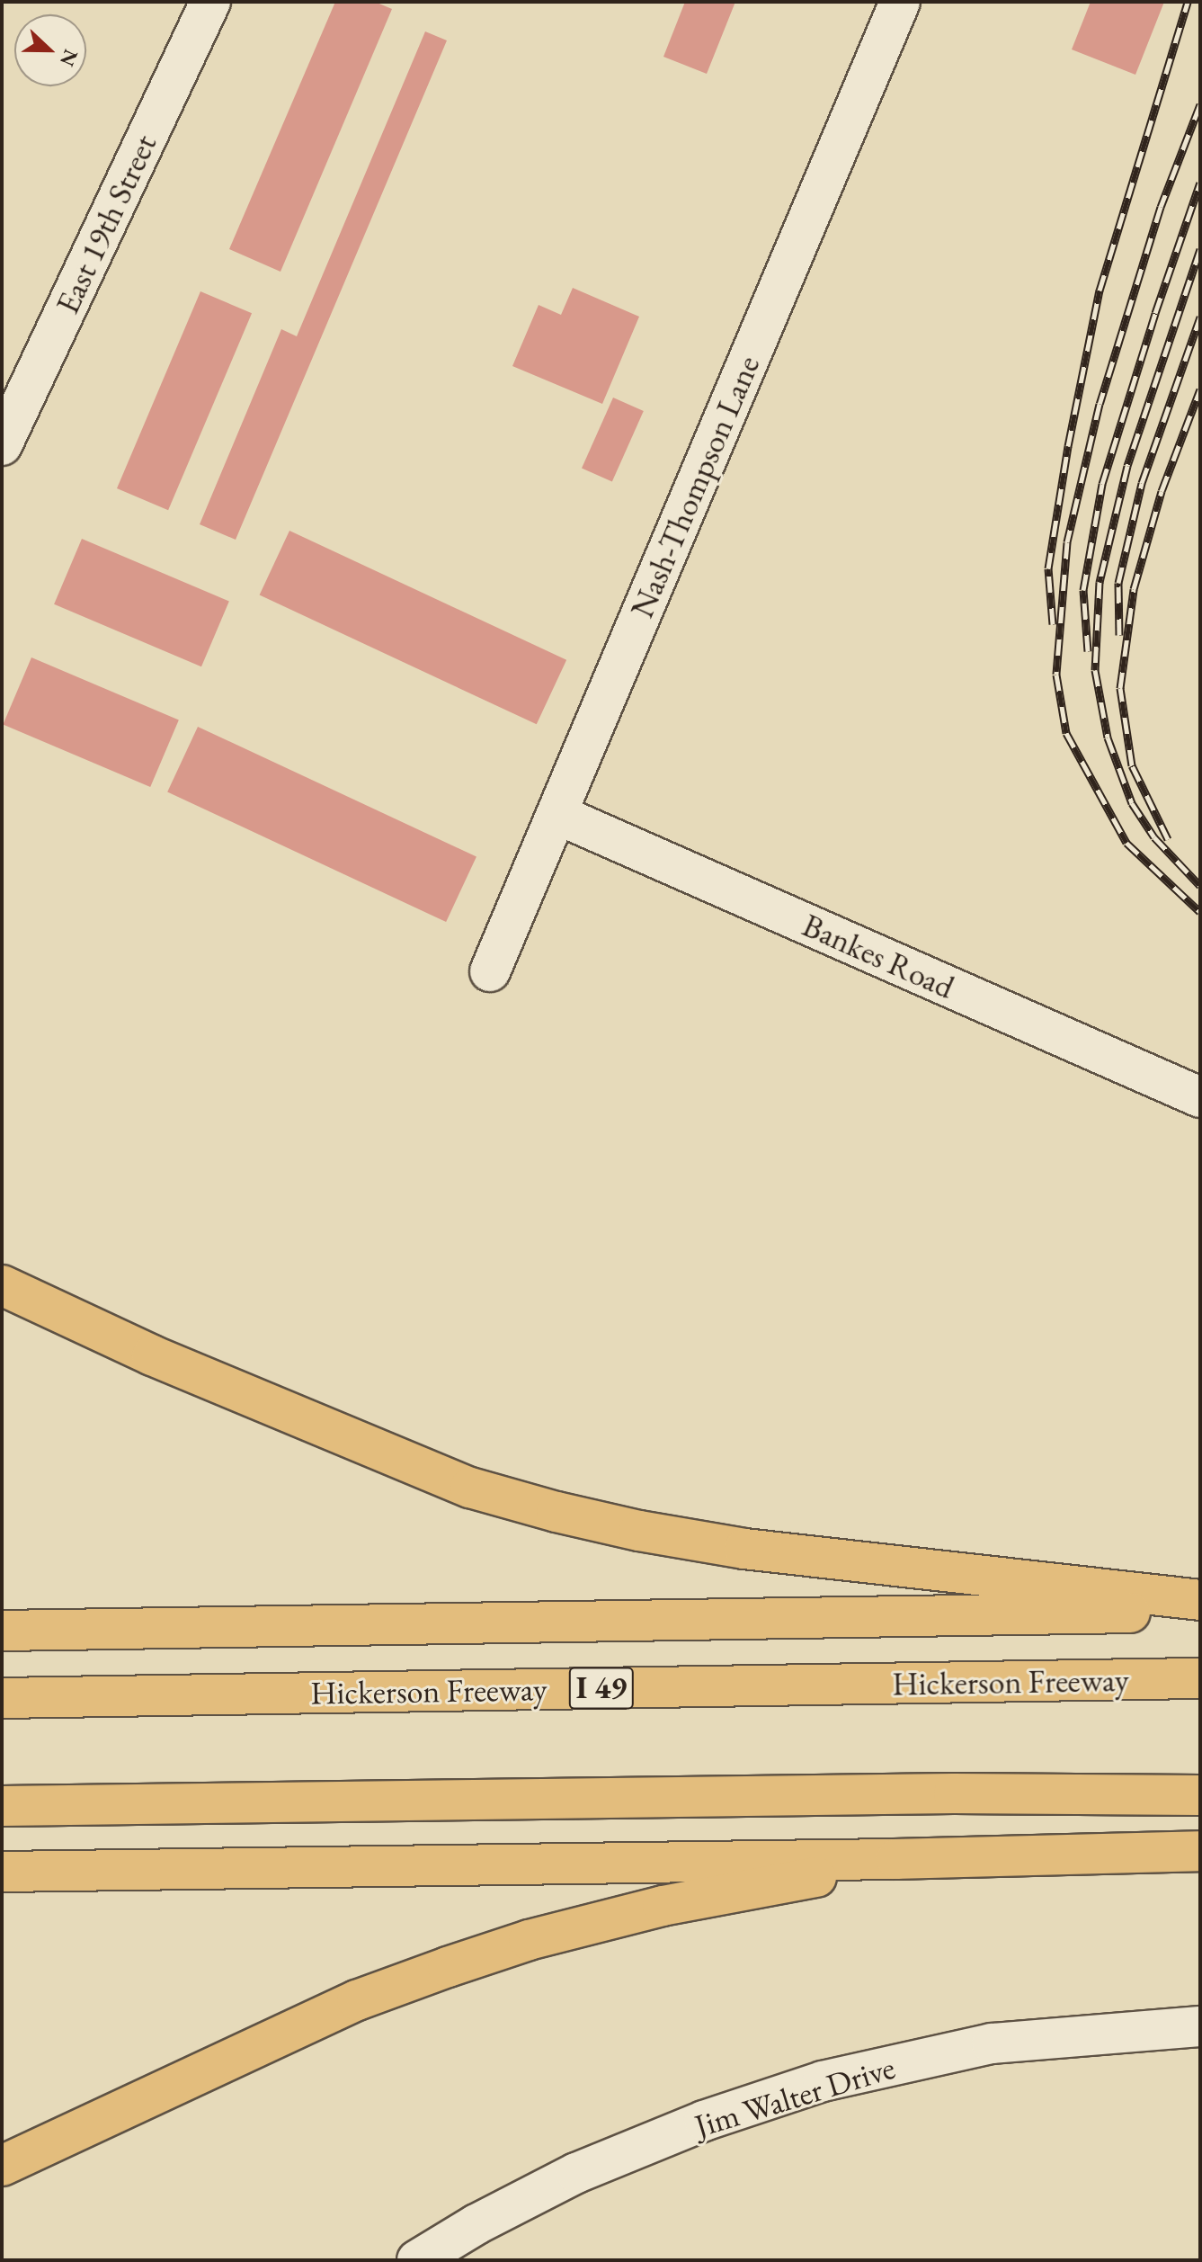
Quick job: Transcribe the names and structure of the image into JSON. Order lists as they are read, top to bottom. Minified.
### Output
{"streets":{"highway":["Hickerson Freeway","I 49"],"street":["East 19th Street","Nash-Thompson Lane","Bankes Road","Jim Walter Drive"]},"crossings":[["Nash-Thompson Lane","Bankes Road"]],"north":"right"}
